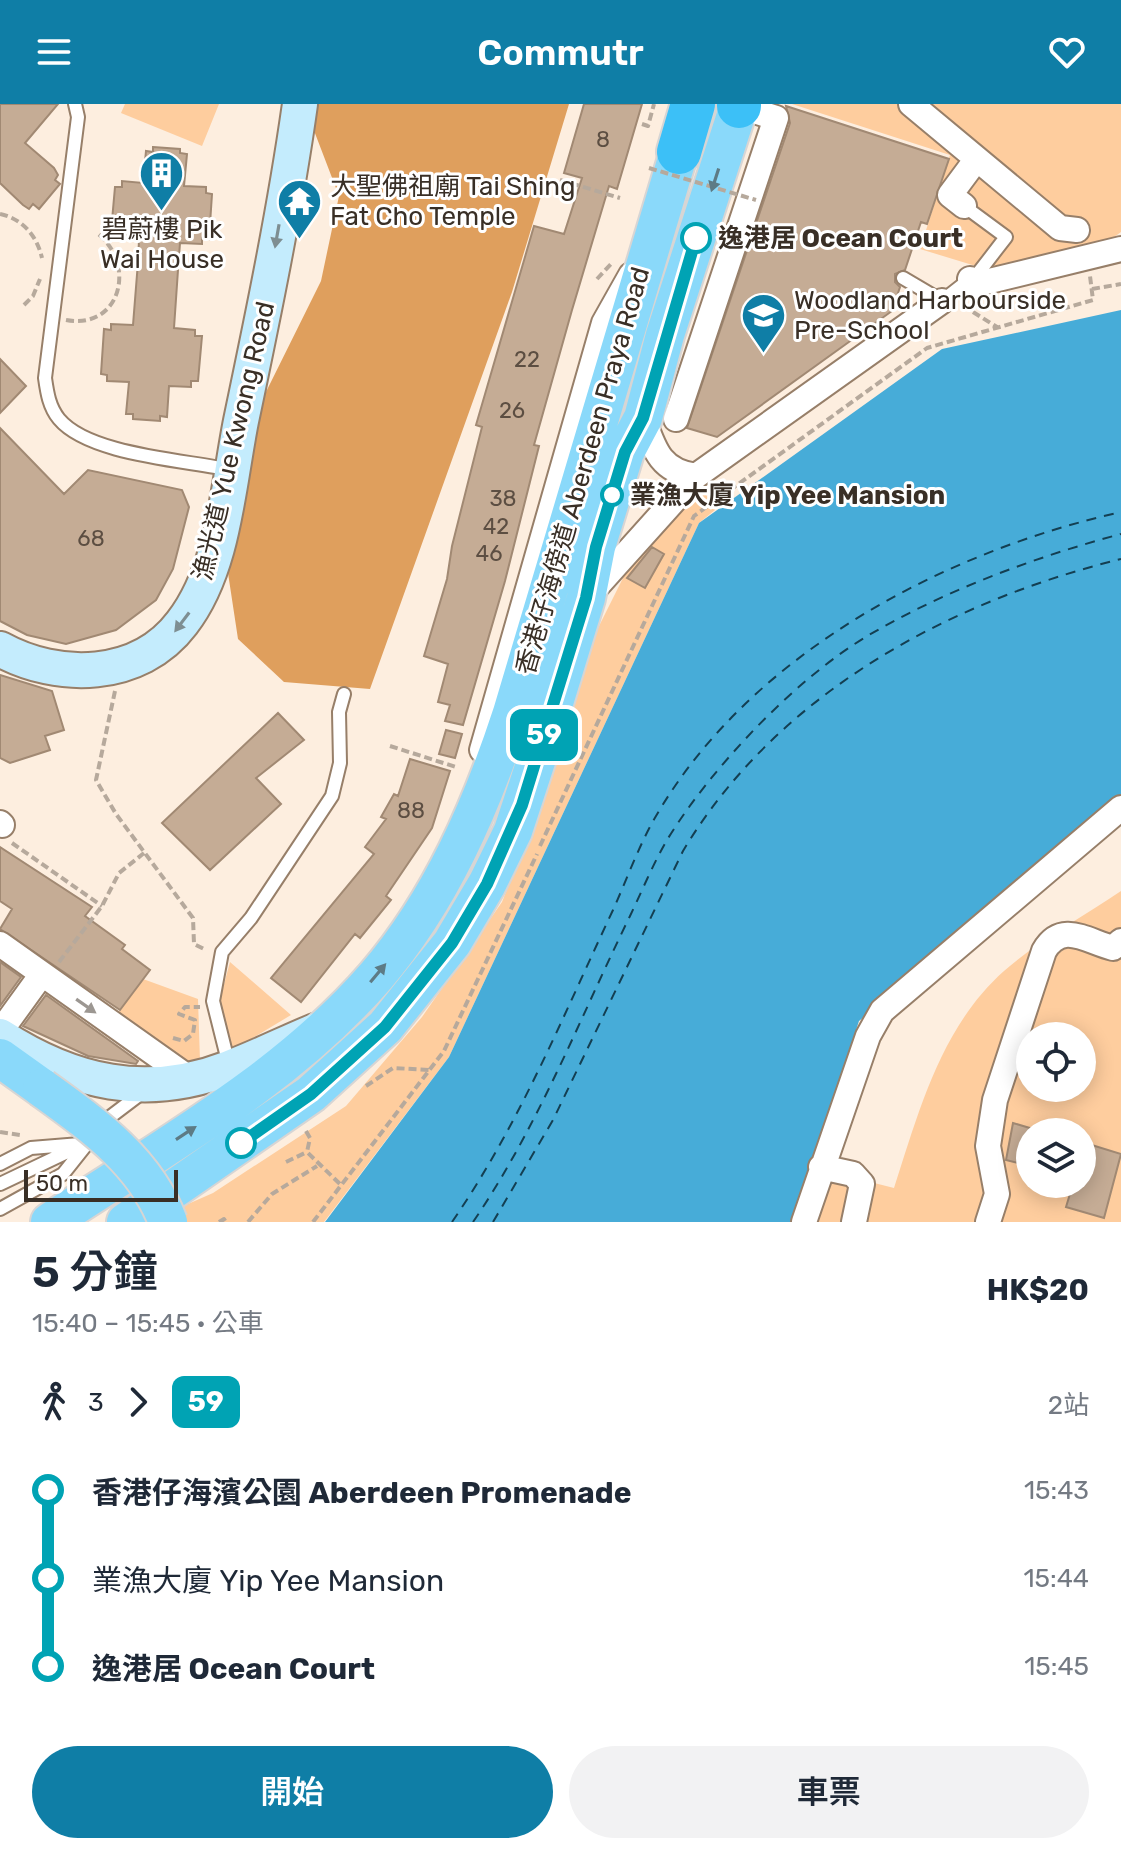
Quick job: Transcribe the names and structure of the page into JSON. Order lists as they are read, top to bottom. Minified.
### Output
{"streets":{"highway":["香港仔海傍道 Aberdeen Praya Road"],"street":["漁光道 Yue Kwong Road"]},"one_way":["漁光道 Yue Kwong Road","香港仔海傍道 Aberdeen Praya Road"],"places":{"building":["碧蔚樓 Pik Wai House"],"other":["逸港居 Ocean Court","業漁大廈 Yip Yee Mansion"],"temple":["大聖佛祖廟 Tai Shing Fat Cho Temple"],"school or university":["Woodland Harbourside Pre-School"]},"lines":["bus line 59"],"house_numbers":["8","22","26","38","42","68","46","88"],"scale_bar":"50 m","page":{"header":"Commutr","on_map":"59","scale":"50 m","heading":["5 分鐘","15:40 – 15:45 · 公車","HK$20"],"legs":["3","59","2站"],"list":[{"name":"香港仔海濱公園 Aberdeen Promenade","value":"15:43"},{"name":"業漁大廈 Yip Yee Mansion","value":"15:44"},{"name":"逸港居 Ocean Court","value":"15:45"}],"buttons":["開始","車票"]}}
